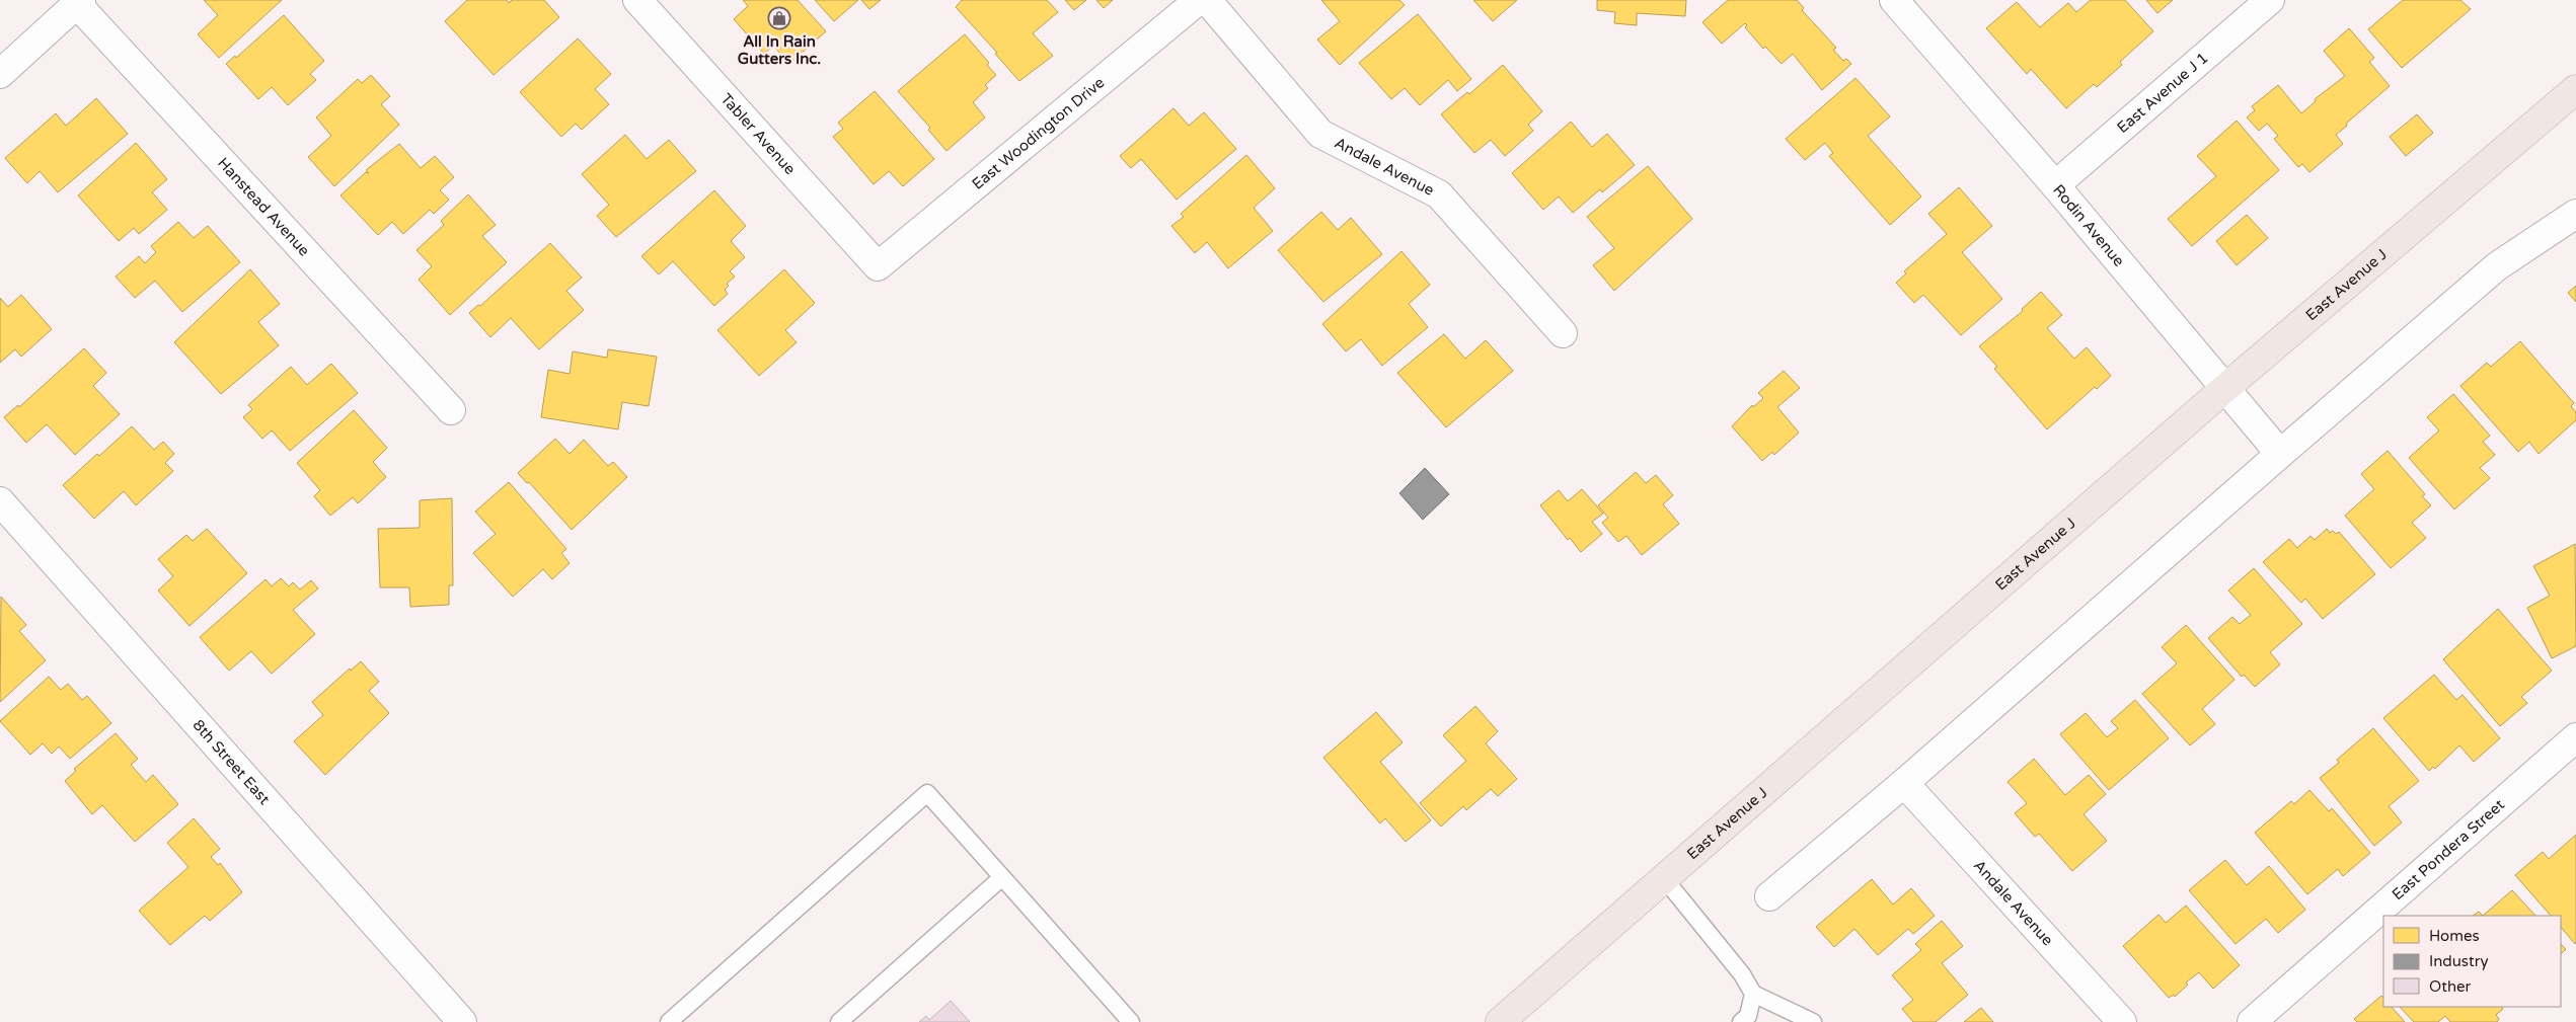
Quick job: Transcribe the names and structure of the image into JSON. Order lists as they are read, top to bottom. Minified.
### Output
{"streets":{"main road":["East Avenue J"],"street":["East Avenue J 1","Tabler Avenue","East Woodington Drive","Andale Avenue","Hanstead Avenue","Rodin Avenue","8th Street East","East Pondera Street"]},"crossings":[["East Avenue J 1","Rodin Avenue"],["Tabler Avenue","East Woodington Drive"],["Rodin Avenue","East Avenue J"]],"places":{"shop":["All In Rain Gutters Inc."]},"legend":["Homes","Industry","Other"]}
